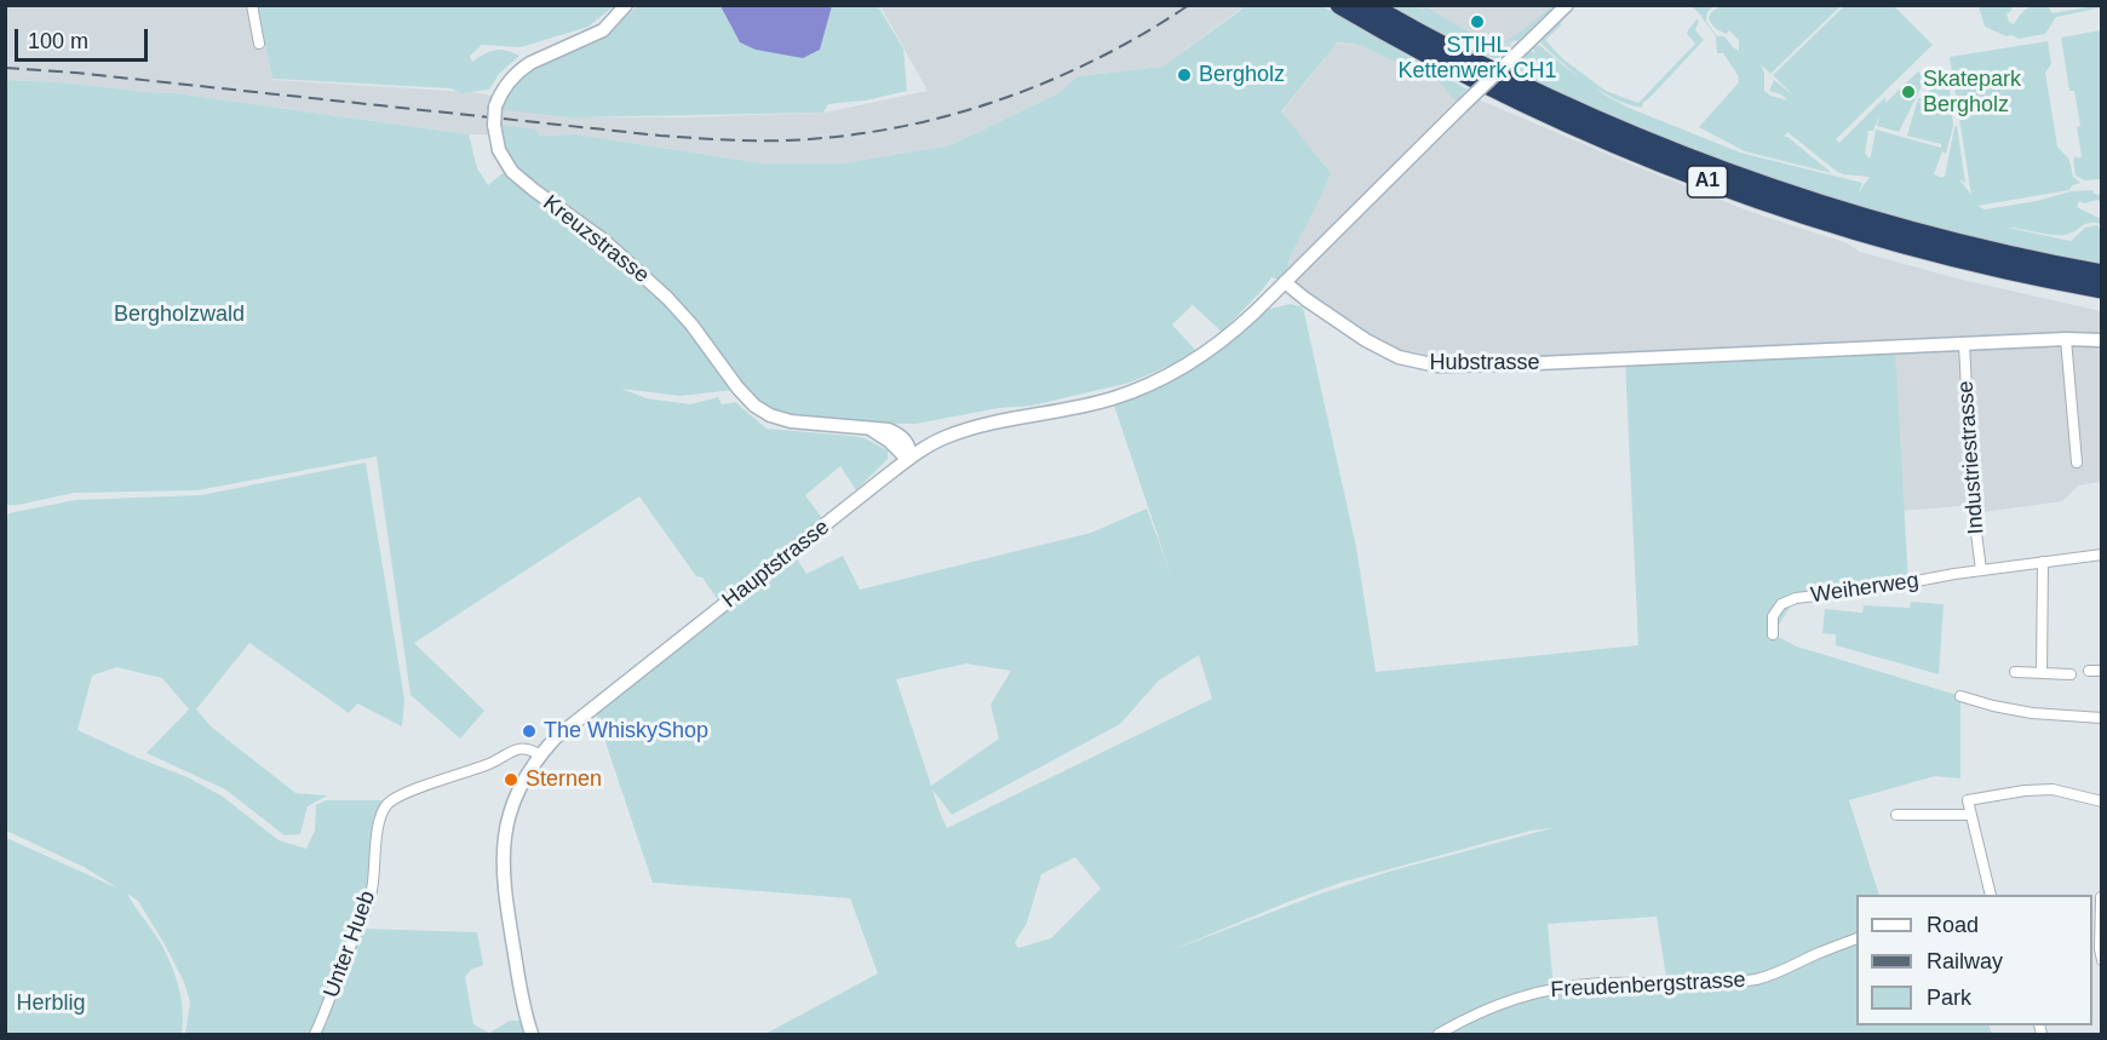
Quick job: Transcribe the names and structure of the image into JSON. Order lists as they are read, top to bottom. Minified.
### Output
{"streets":{"highway":["A1"],"street":["Kreuzstrasse","Hubstrasse","Industriestrasse","Hauptstrasse","Weiherweg","Unter Hueb","Freudenbergstrasse"]},"crossings":[["Kreuzstrasse","Hauptstrasse"],["Hubstrasse","Industriestrasse"],["Hubstrasse","Hauptstrasse"],["Industriestrasse","Weiherweg"],["Hauptstrasse","Unter Hueb"]],"parks":["Bergholzwald","Herblig"],"places":["STIHL Kettenwerk CH1","Bergholz","Skatepark Bergholz","The WhiskyShop","Sternen"],"legend":["Road","Railway","Park"],"scale_bar":"100 m"}
